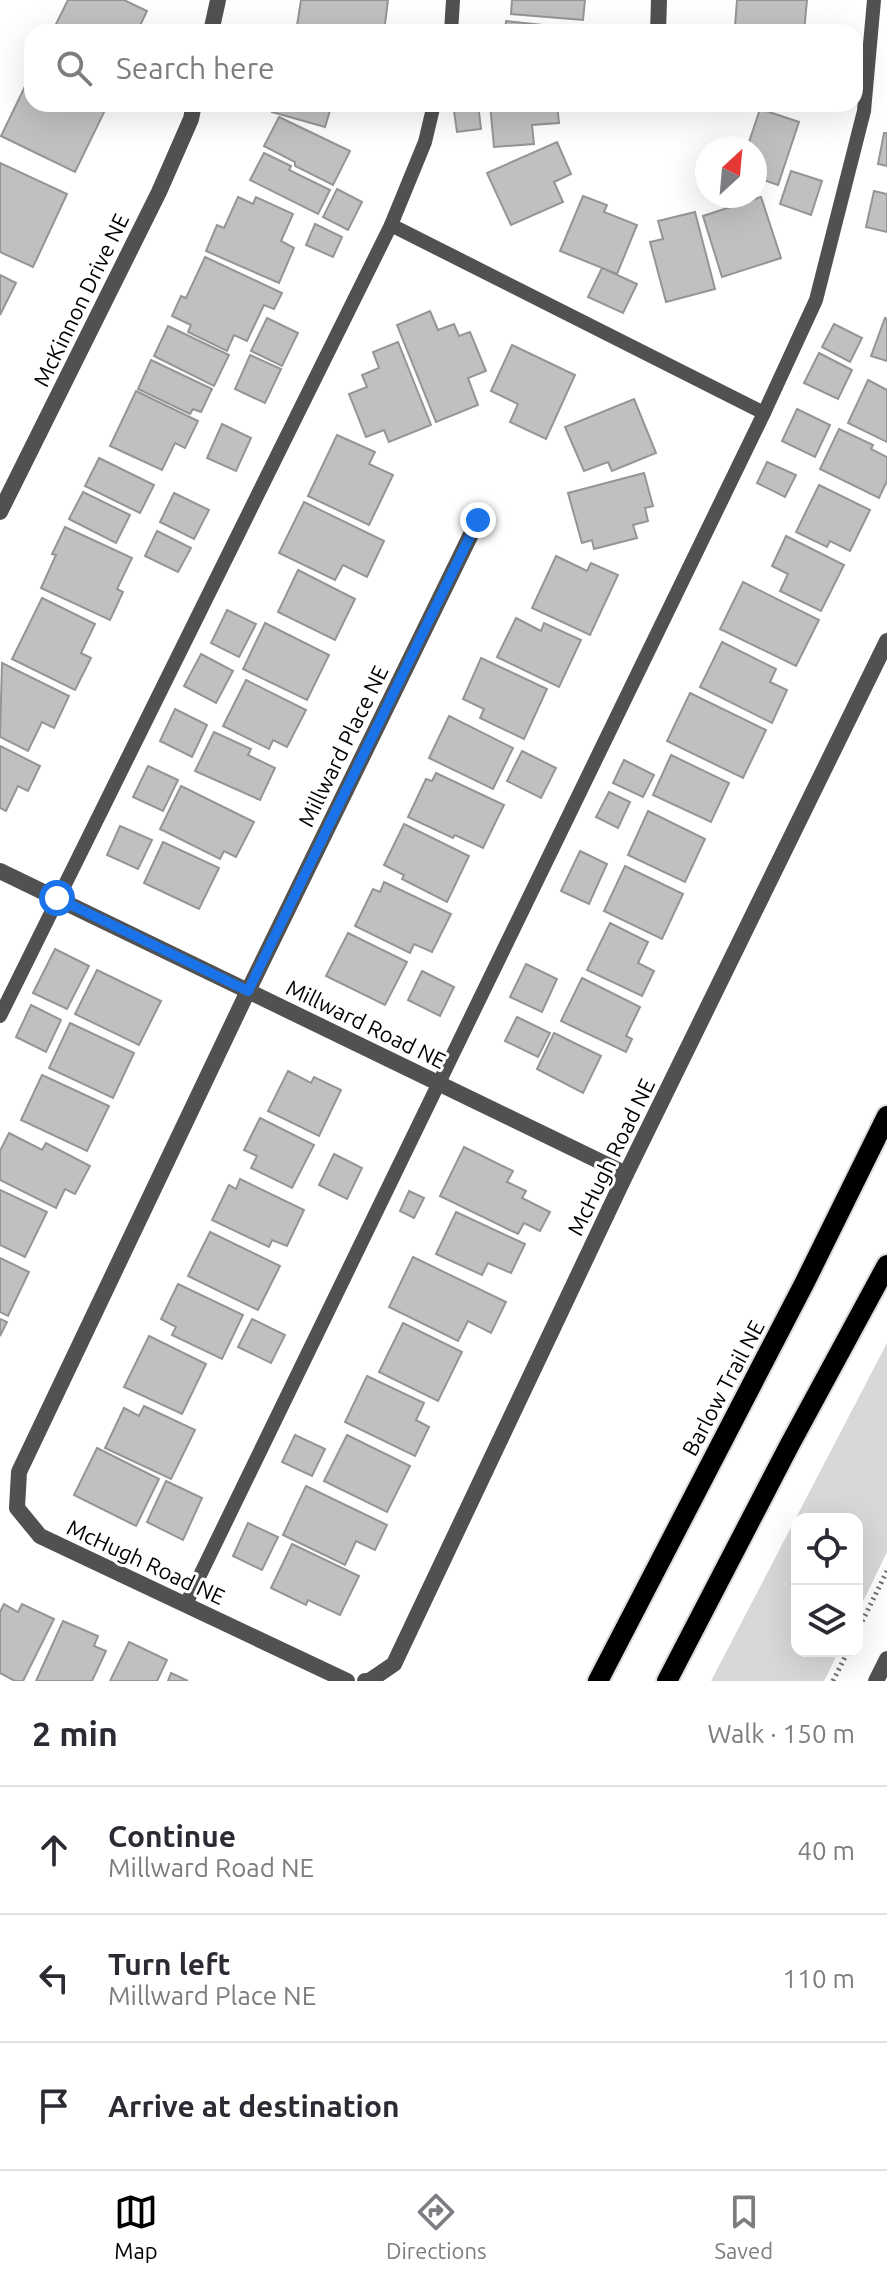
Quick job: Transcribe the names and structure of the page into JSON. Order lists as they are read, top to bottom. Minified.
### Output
{"streets":{"main road":["Barlow Trail NE"],"street":["McKinnon Drive NE","Millward Place NE","Millward Road NE","McHugh Road NE"]},"crossings":[["Millward Place NE","Millward Road NE"],["Millward Place NE","McHugh Road NE"],["Millward Road NE","McHugh Road NE"]],"north":"top right","page":{"search":"Search here","heading":["2 min","Walk · 150 m"],"list":[["Continue","Millward Road NE","40 m"],["Turn left","Millward Place NE","110 m"],"Arrive at destination"],"nav":["Map","Directions","Saved"]}}
